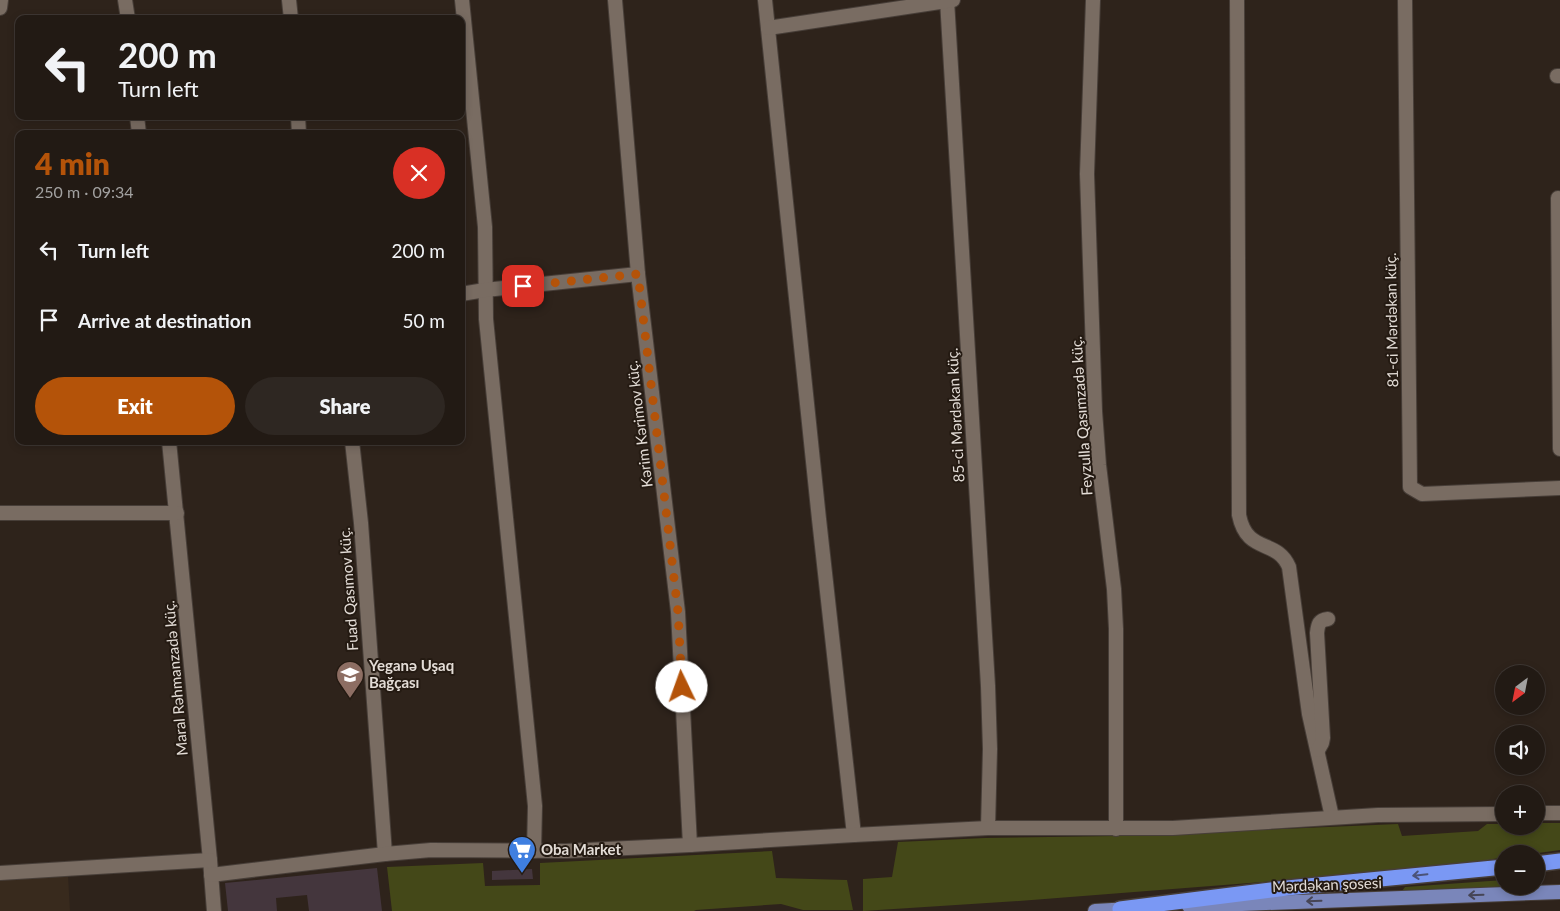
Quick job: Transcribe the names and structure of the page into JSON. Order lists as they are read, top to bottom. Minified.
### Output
{"streets":{"main road":["Mərdəkan şosesi"],"street":["81-ci Mərdəkan küç.","85-ci Mərdəkan küç.","Feyzulla Qasımzadə küç.","Kərim Kərimov küç.","Fuad Qasımov küç.","Maral Rəhmanzadə küç."]},"one_way":["Mərdəkan şosesi"],"places":{"school or university":["Yeganə Uşaq Bağçası"],"supermarket":["Oba Market"]},"north":"bottom left","page":{"turn":["200 m","Turn left"],"heading":["4 min","250 m · 09:34"],"list":[{"name":"Turn left","value":"200 m"},{"name":"Arrive at destination","value":"50 m"}],"buttons":["Exit","Share"],"map_buttons":["+","−"]}}
